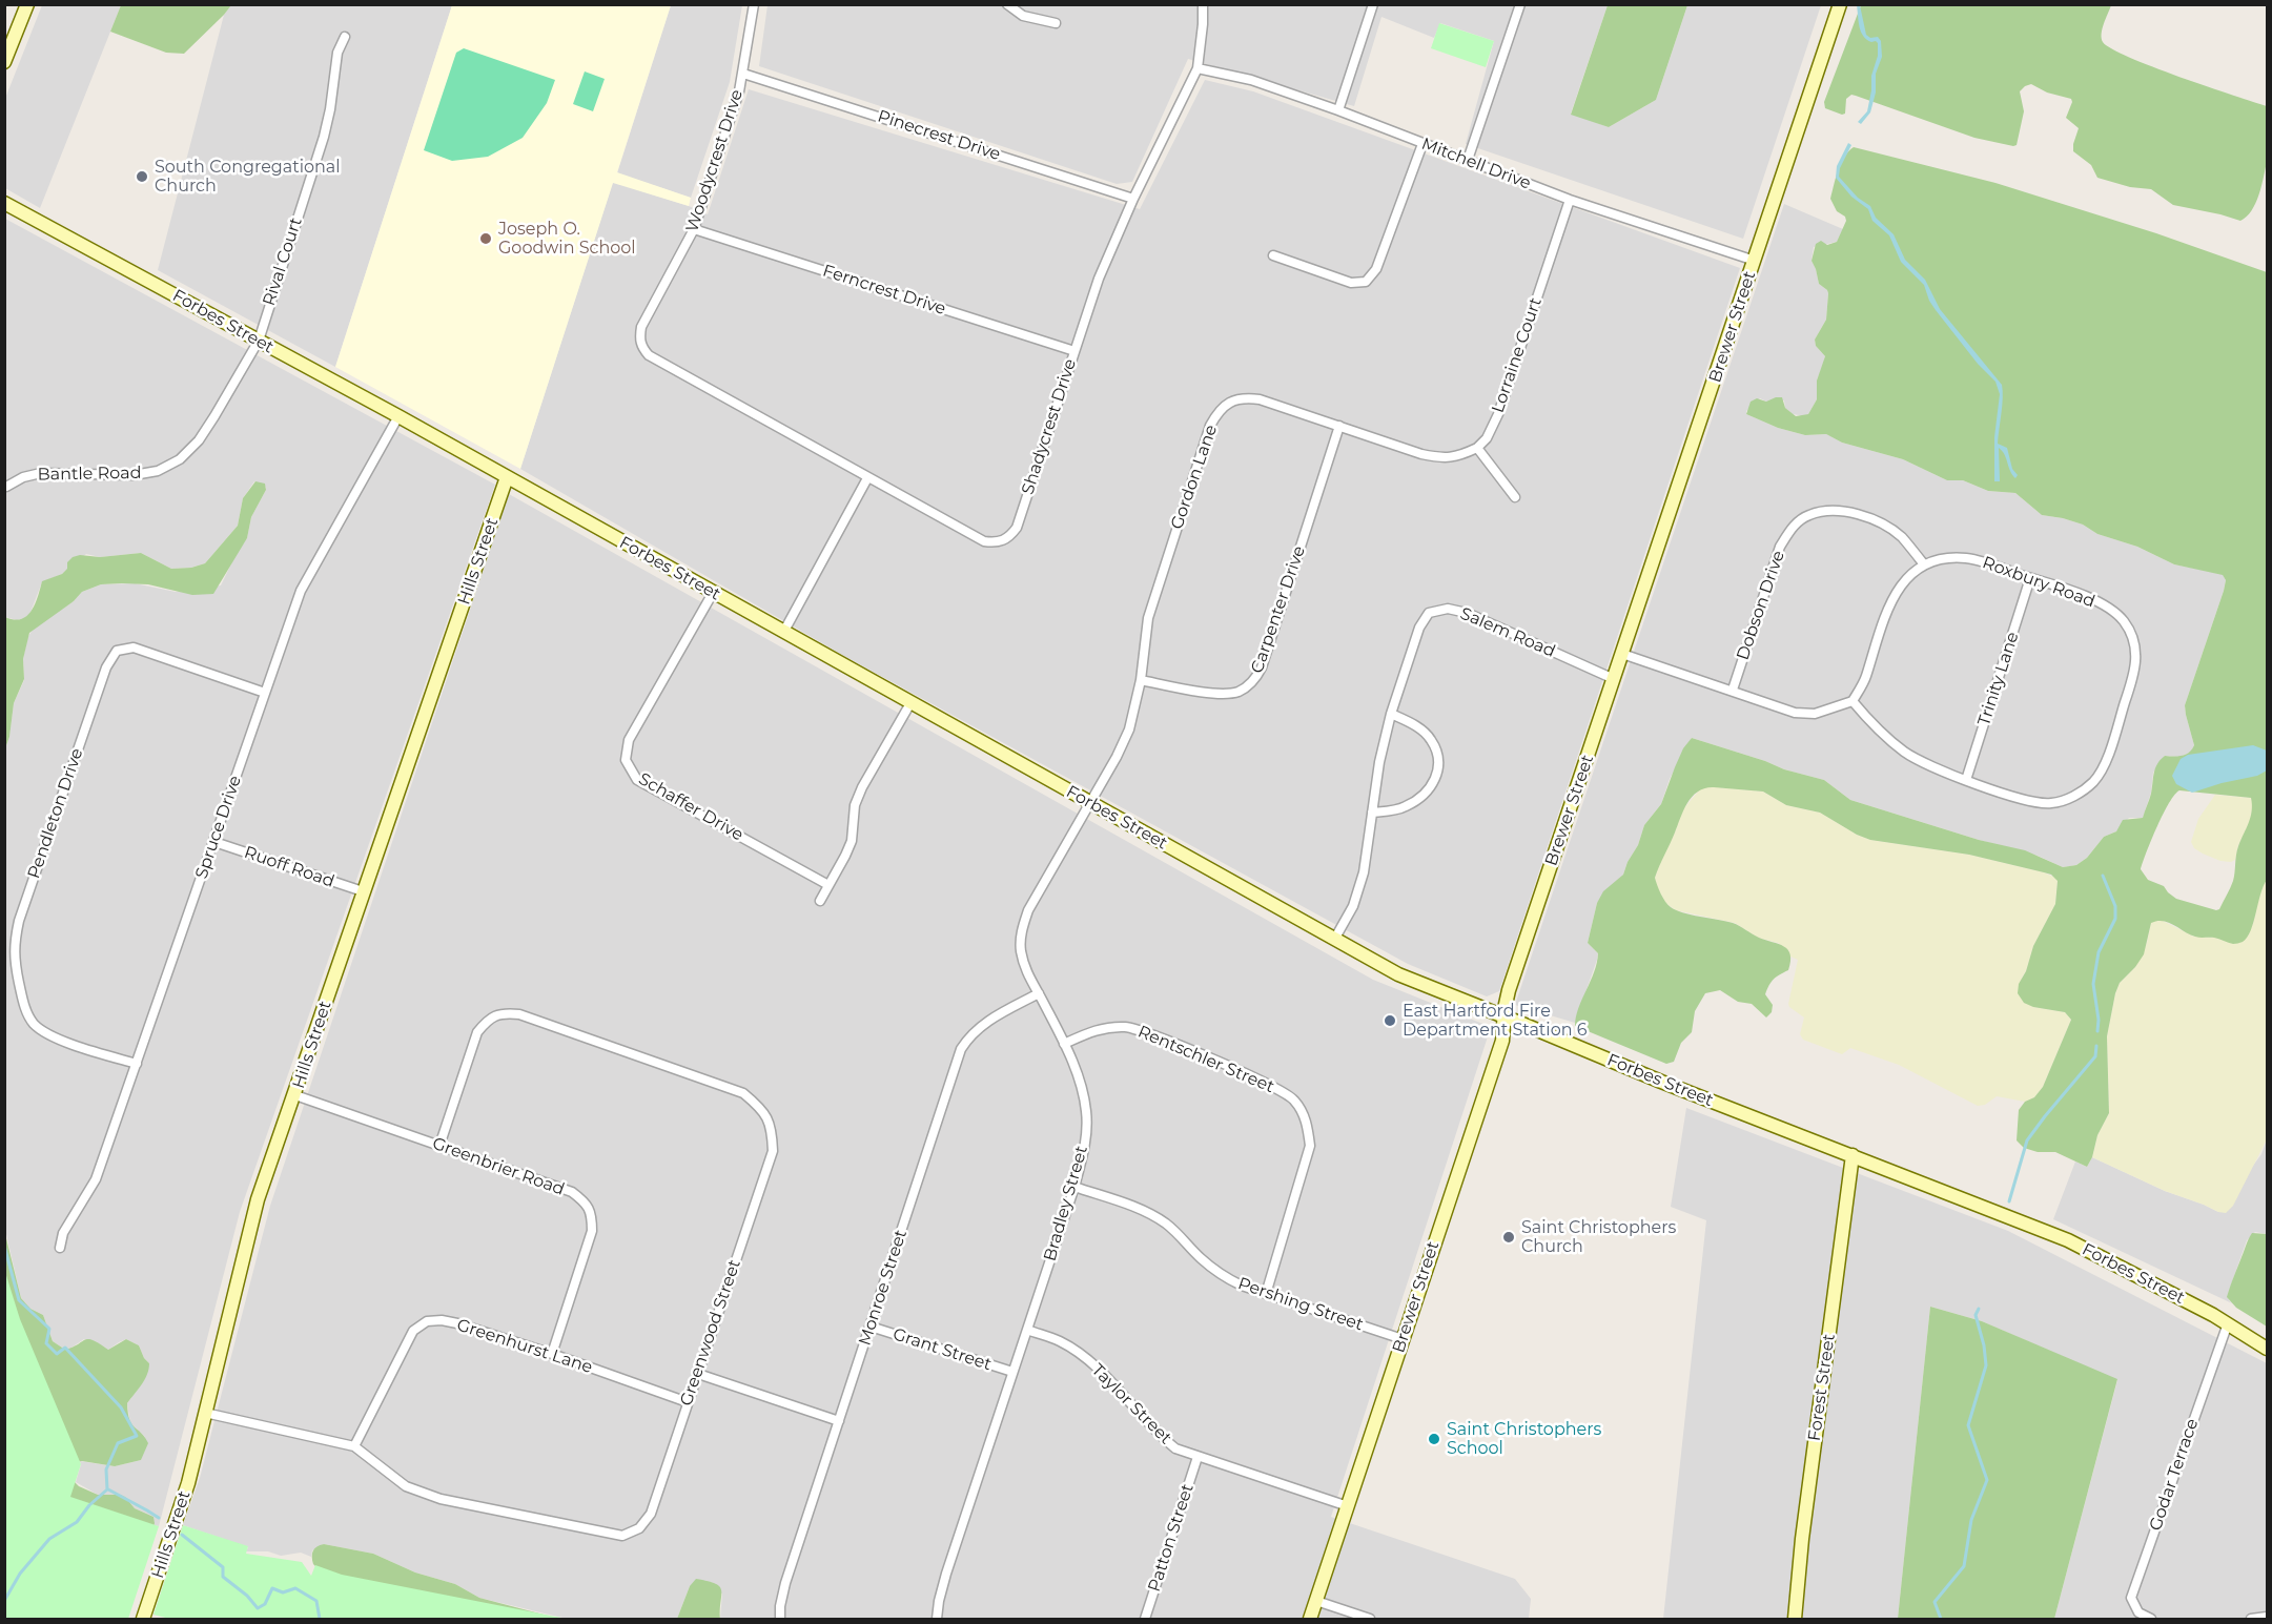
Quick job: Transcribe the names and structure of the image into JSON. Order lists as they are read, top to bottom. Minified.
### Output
{"streets":{"main road":["Forbes Street","Brewer Street","Hills Street","Forest Street"],"street":["Pinecrest Drive","Woodycrest Drive","Mitchell Drive","Rival Court","Ferncrest Drive","Lorraine Court","Shadycrest Drive","Bantle Road","Gordon Lane","Roxbury Road","Dobson Drive","Carpenter Drive","Salem Road","Trinity Lane","Schaffer Drive","Pendleton Drive","Spruce Drive","Ruoff Road","Rentschler Street","Greenbrier Road","Bradley Street","Monroe Street","Pershing Street","Greenwood Street","Greenhurst Lane","Grant Street","Taylor Street","Godar Terrace","Patton Street"]},"crossings":[["Pinecrest Drive","Woodycrest Drive"],["Pinecrest Drive","Shadycrest Drive"],["Woodycrest Drive","Ferncrest Drive"],["Woodycrest Drive","Shadycrest Drive"],["Mitchell Drive","Brewer Street"],["Mitchell Drive","Lorraine Court"],["Mitchell Drive","Shadycrest Drive"],["Rival Court","Forbes Street"],["Rival Court","Bantle Road"],["Ferncrest Drive","Shadycrest Drive"],["Forbes Street","Brewer Street"],["Forbes Street","Bantle Road"],["Forbes Street","Gordon Lane"],["Forbes Street","Hills Street"],["Forbes Street","Salem Road"],["Forbes Street","Schaffer Drive"],["Forbes Street","Spruce Drive"],["Forbes Street","Bradley Street"],["Forbes Street","Forest Street"],["Forbes Street","Godar Terrace"],["Brewer Street","Salem Road"],["Brewer Street","Pershing Street"],["Brewer Street","Taylor Street"],["Lorraine Court","Gordon Lane"],["Gordon Lane","Carpenter Drive"],["Gordon Lane","Bradley Street"],["Hills Street","Ruoff Road"],["Hills Street","Greenbrier Road"],["Hills Street","Greenwood Street"],["Roxbury Road","Dobson Drive"],["Roxbury Road","Trinity Lane"],["Pendleton Drive","Spruce Drive"],["Spruce Drive","Ruoff Road"],["Rentschler Street","Bradley Street"],["Rentschler Street","Pershing Street"],["Greenbrier Road","Greenwood Street"],["Greenbrier Road","Greenhurst Lane"],["Bradley Street","Monroe Street"],["Bradley Street","Pershing Street"],["Bradley Street","Grant Street"],["Bradley Street","Taylor Street"],["Monroe Street","Grant Street"],["Greenwood Street","Greenhurst Lane"],["Taylor Street","Patton Street"]],"places":["South Congregational Church","Joseph O. Goodwin School","East Hartford Fire Department Station 6","Saint Christophers Church","Saint Christophers School"]}
